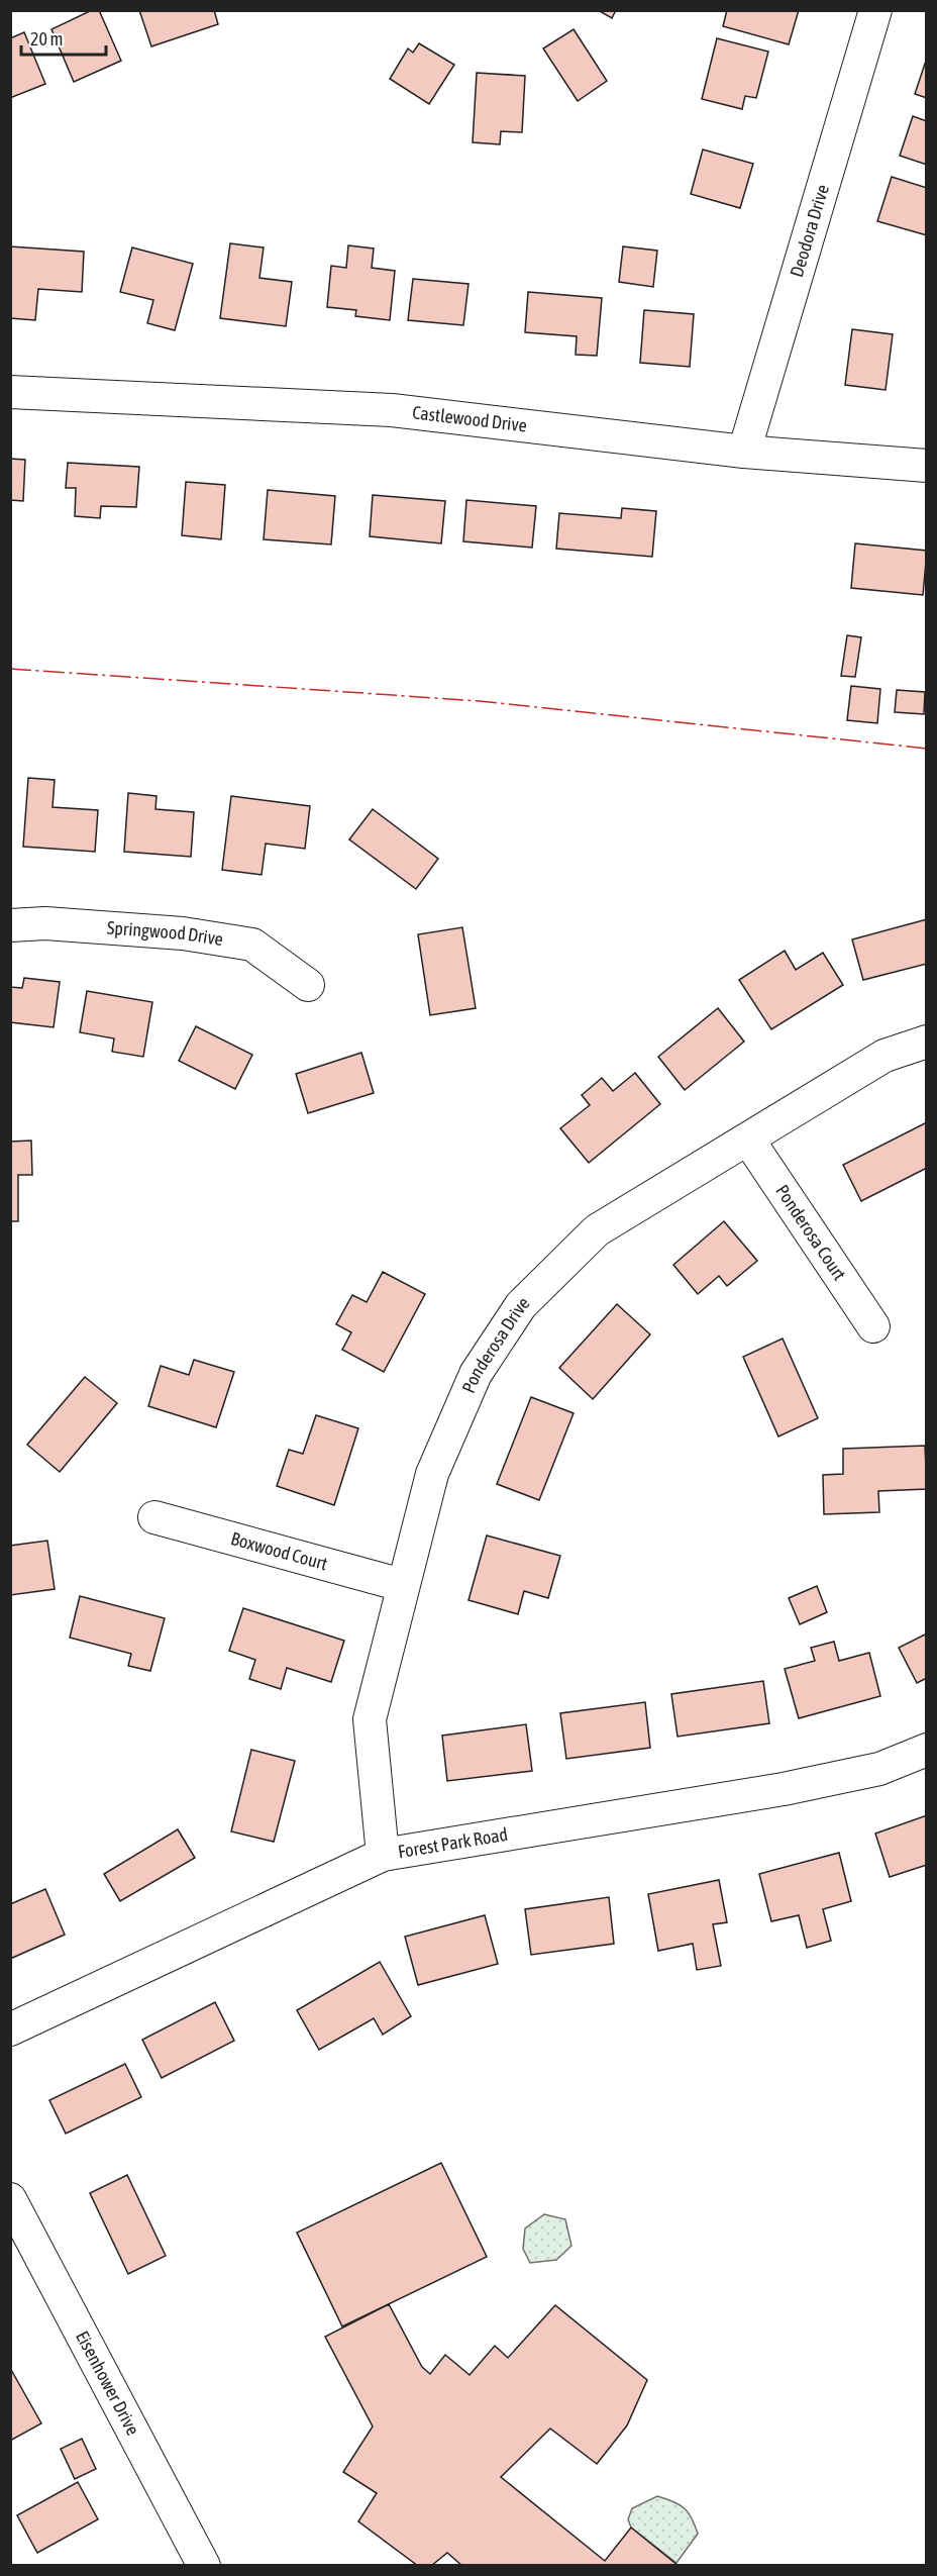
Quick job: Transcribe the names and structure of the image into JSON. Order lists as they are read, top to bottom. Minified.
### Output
{"streets":{"street":["Deodora Drive","Castlewood Drive","Springwood Drive","Ponderosa Court","Ponderosa Drive","Boxwood Court","Forest Park Road","Eisenhower Drive"]},"crossings":[["Deodora Drive","Castlewood Drive"],["Ponderosa Court","Ponderosa Drive"],["Ponderosa Drive","Boxwood Court"],["Ponderosa Drive","Forest Park Road"]],"scale_bar":"20 m"}
